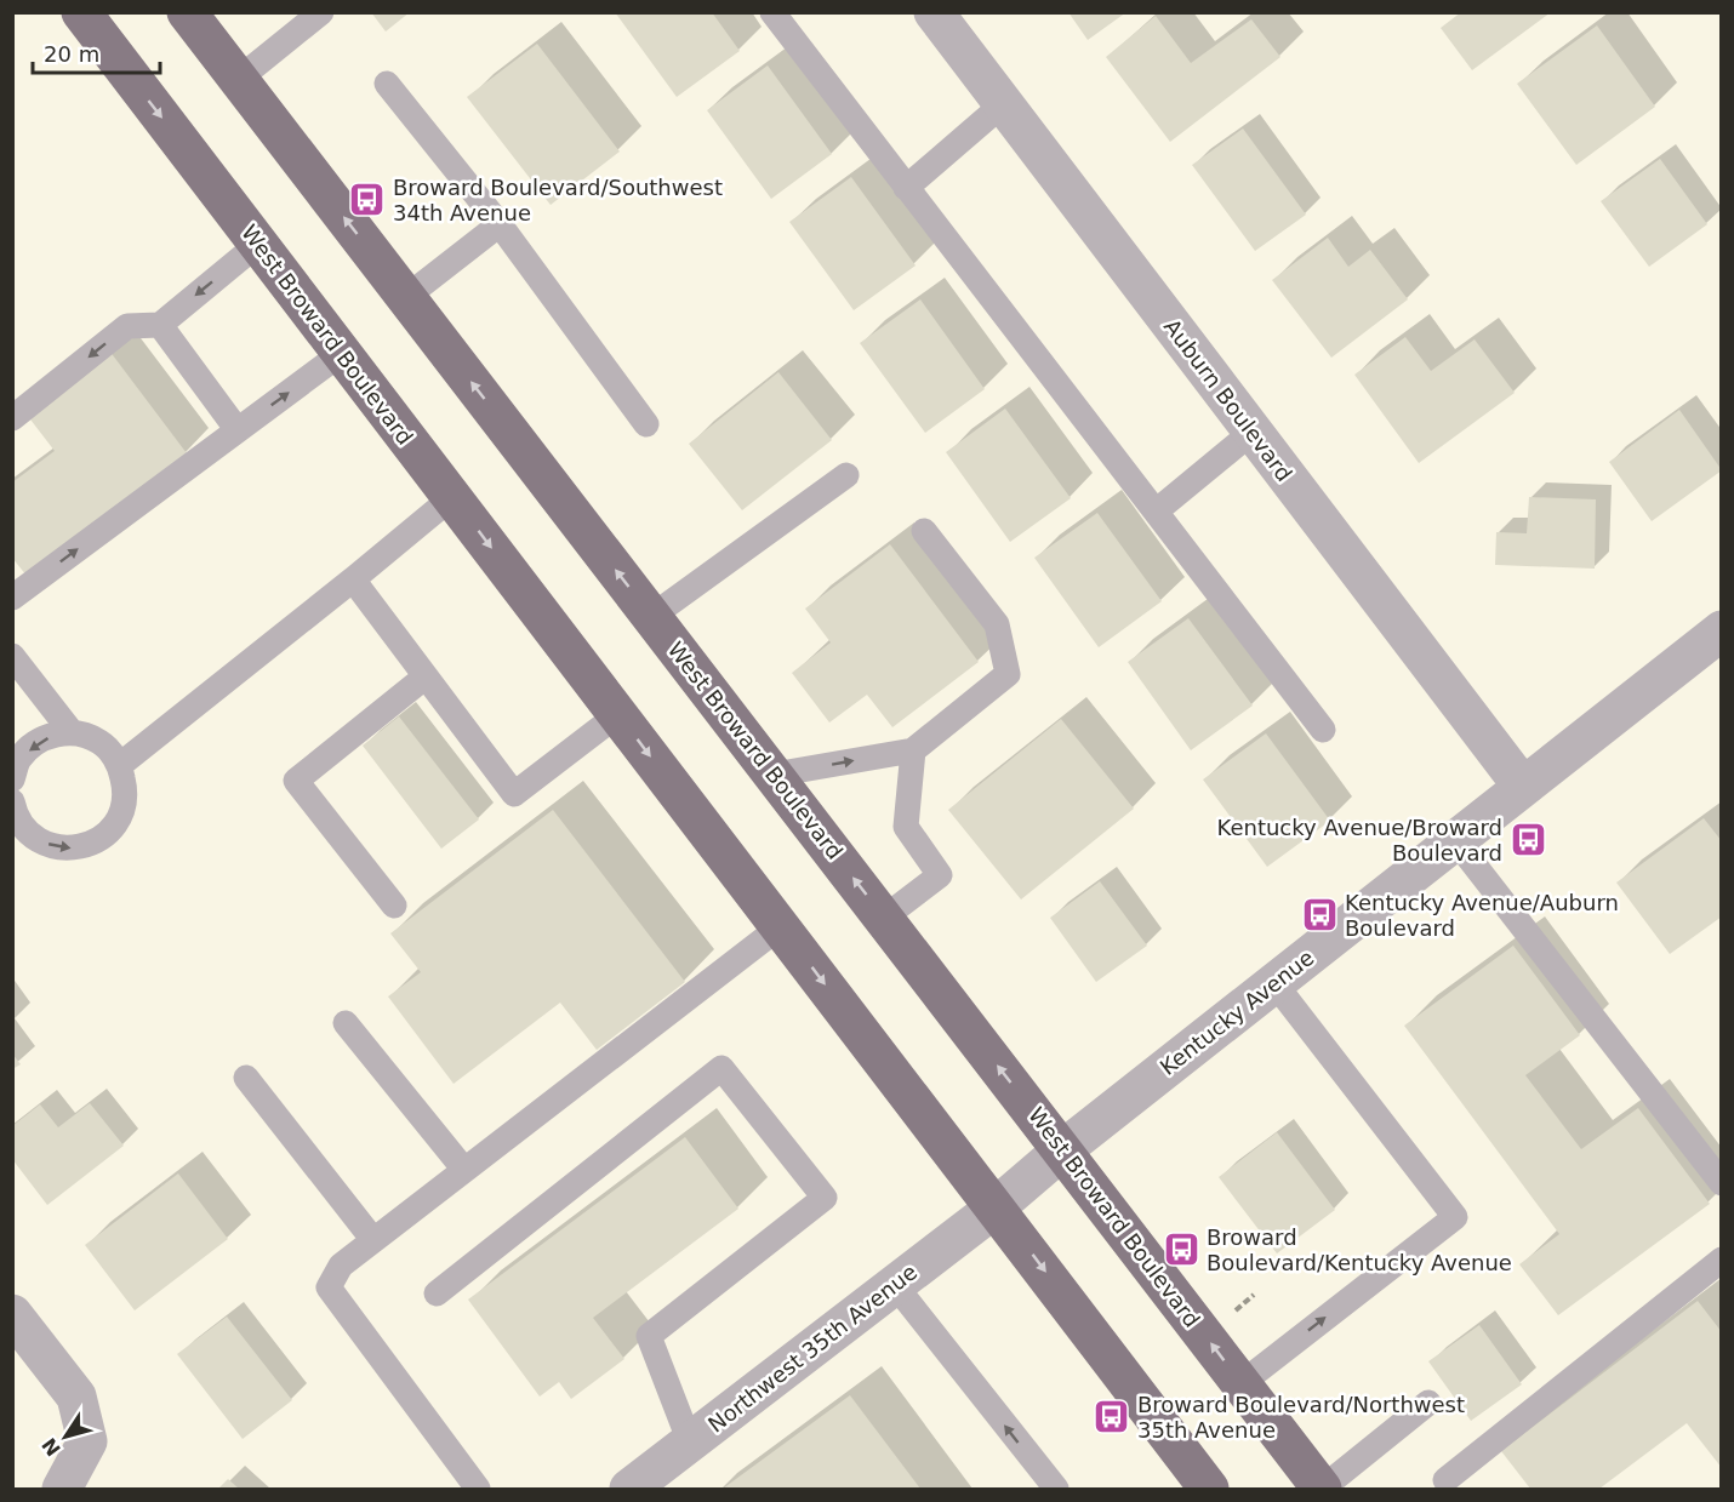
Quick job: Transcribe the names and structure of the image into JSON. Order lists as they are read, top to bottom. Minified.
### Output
{"streets":{"main road":["West Broward Boulevard"],"street":["Auburn Boulevard","Kentucky Avenue","Northwest 35th Avenue"]},"crossings":[["West Broward Boulevard","Kentucky Avenue"],["West Broward Boulevard","Northwest 35th Avenue"],["Auburn Boulevard","Kentucky Avenue"],["Kentucky Avenue","Northwest 35th Avenue"]],"places":{"bus stop":["Broward Boulevard/Southwest 34th Avenue","Kentucky Avenue/Broward Boulevard","Kentucky Avenue/Auburn Boulevard","Broward Boulevard/Kentucky Avenue","Broward Boulevard/Northwest 35th Avenue"]},"scale_bar":"20 m","north":"bottom left"}
